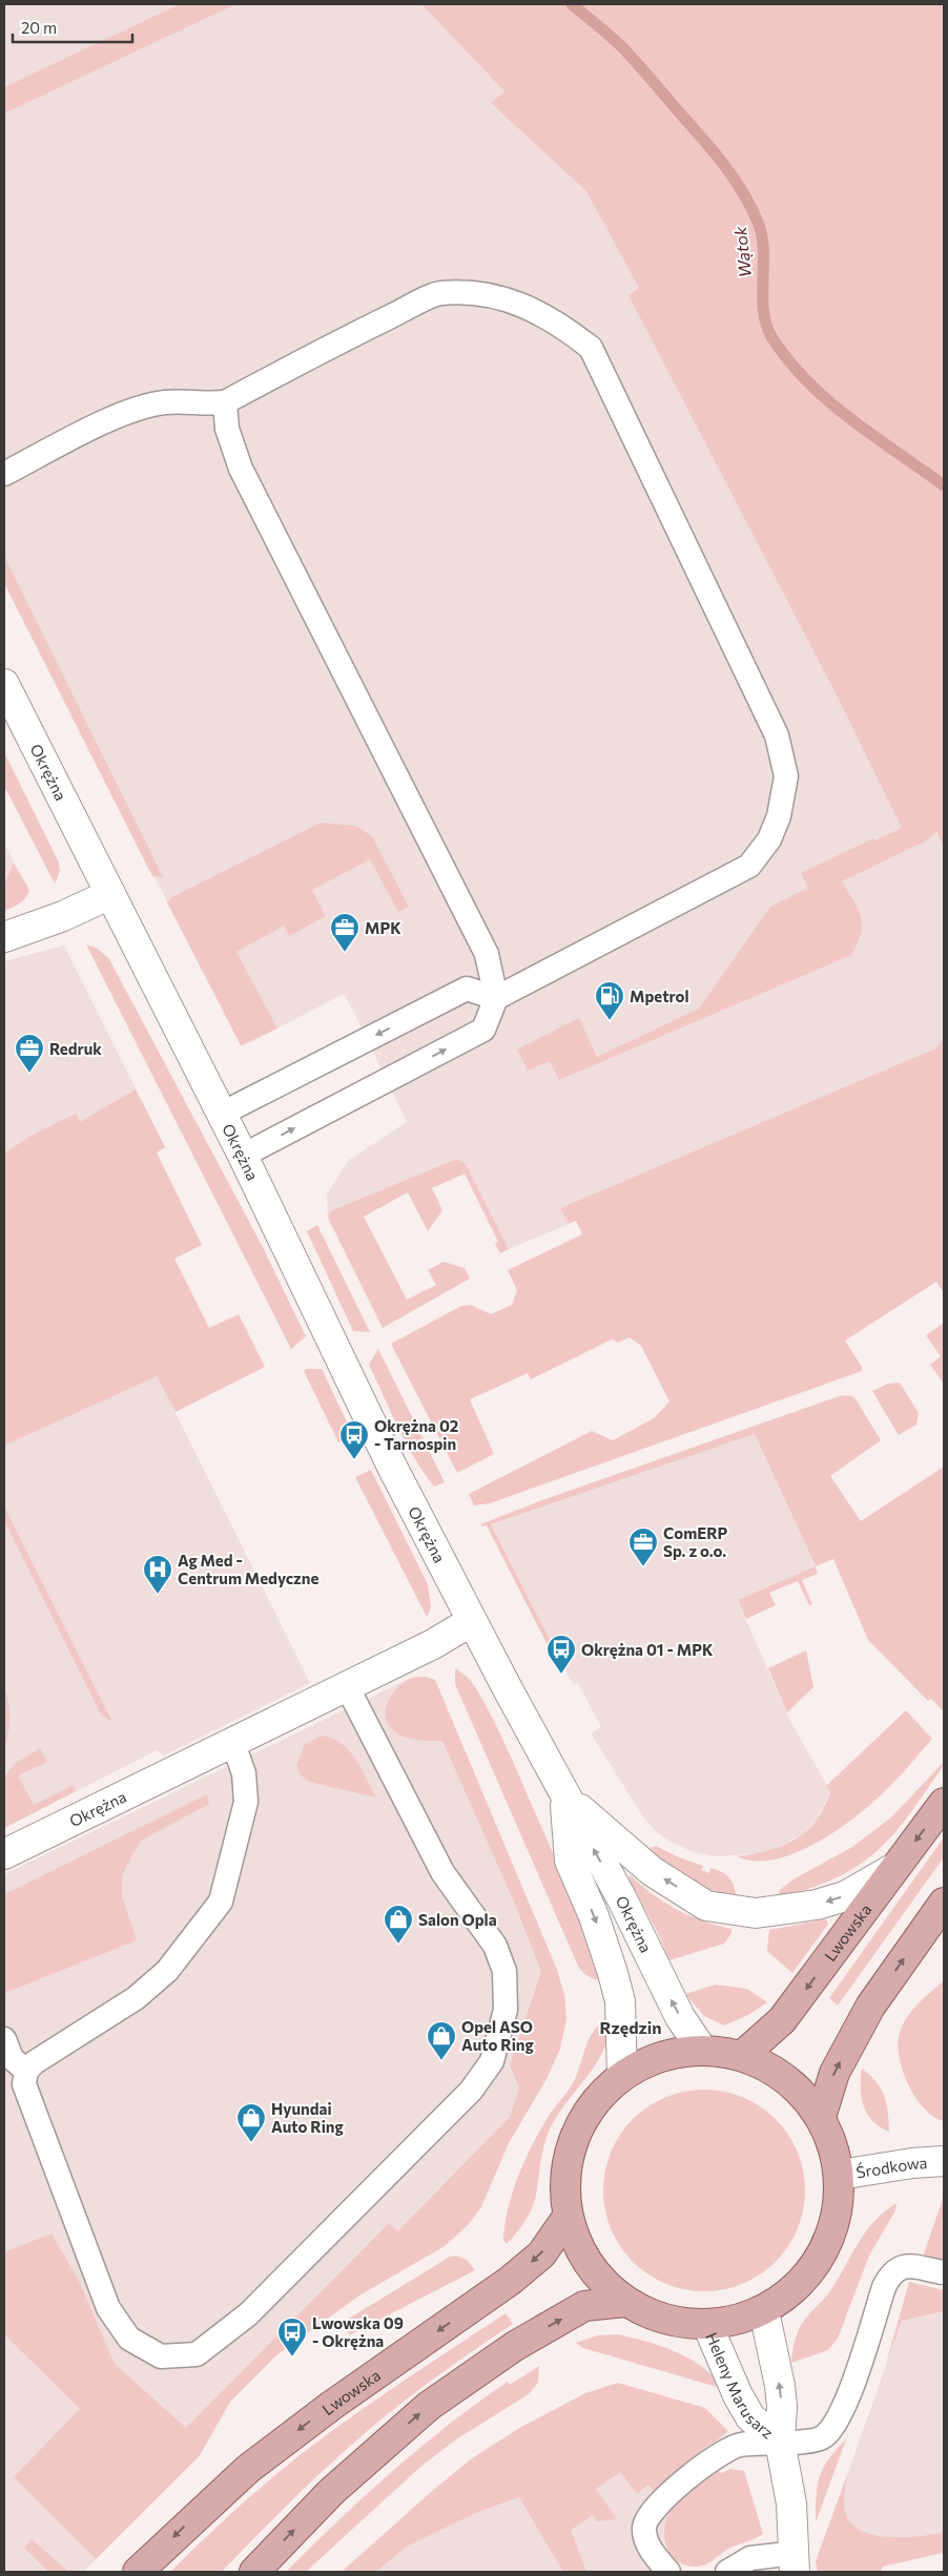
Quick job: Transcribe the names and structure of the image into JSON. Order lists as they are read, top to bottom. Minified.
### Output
{"streets":{"main road":["Lwowska"],"street":["Okrężna","Środkowa","Heleny Marusarz"]},"districts":["Rzędzin"],"water":["Wątok"],"places":{"office":["MPK","Redruk","ComERP Sp. z o.o."],"fuel station":["Mpetrol"],"bus stop":["Okrężna 02 - Tarnospin","Okrężna 01 - MPK","Lwowska 09 - Okrężna"],"hospital":["Ag Med - Centrum Medyczne"],"shop":["Salon Opla","Opel ASO Auto Ring","Hyundai Auto Ring"]},"scale_bar":"20 m"}
